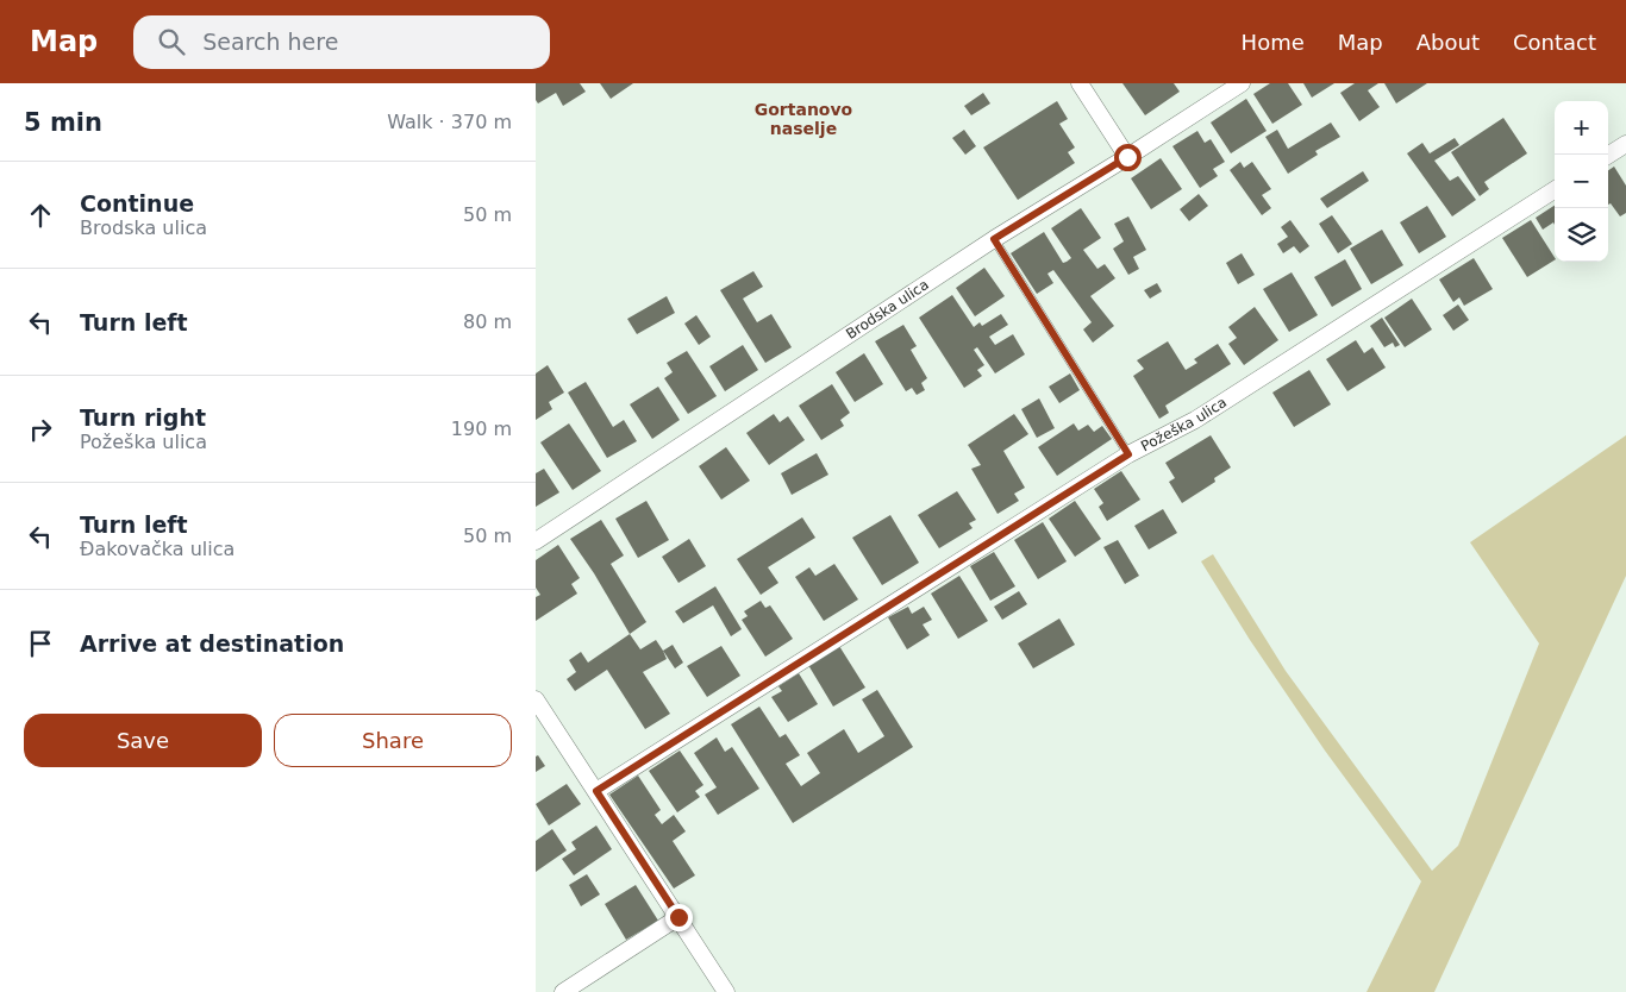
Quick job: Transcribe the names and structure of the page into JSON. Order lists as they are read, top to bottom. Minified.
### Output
{"streets":{"street":["Brodska ulica","Požeška ulica"]},"districts":["Gortanovo naselje"],"page":{"header":"Map","search":"Search here","nav":["Home","Map","About","Contact"],"heading":["5 min","Walk · 370 m"],"map_buttons":["+","−"],"list":[["Continue","Brodska ulica","50 m"],["Turn left","80 m"],["Turn right","Požeška ulica","190 m"],["Turn left","Đakovačka ulica","50 m"],"Arrive at destination"],"buttons":["Save","Share"]}}
